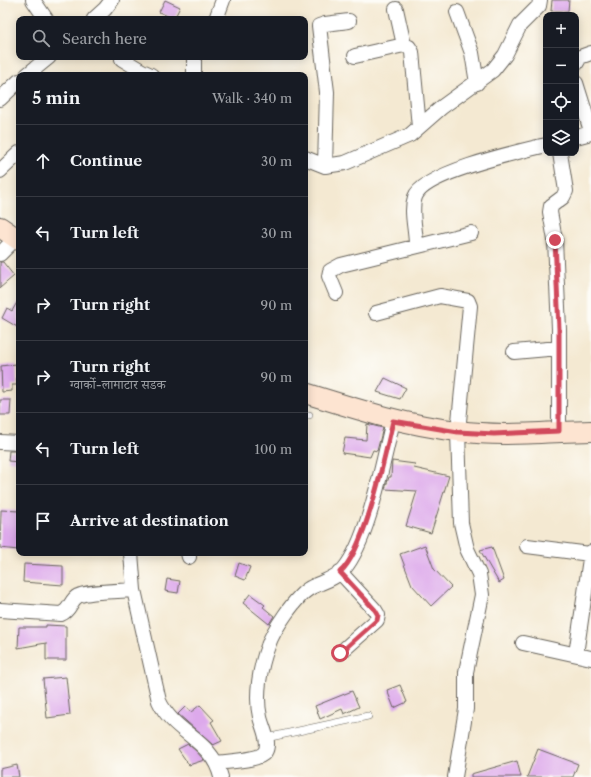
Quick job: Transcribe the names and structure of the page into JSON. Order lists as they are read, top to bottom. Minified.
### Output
{"page":{"map_buttons":["+","−"],"search":"Search here","heading":["5 min","Walk · 340 m"],"list":[["Continue","30 m"],["Turn left","30 m"],["Turn right","90 m"],["Turn right","ग्वार्को-लामाटार सडक","90 m"],["Turn left","100 m"],"Arrive at destination"]}}
